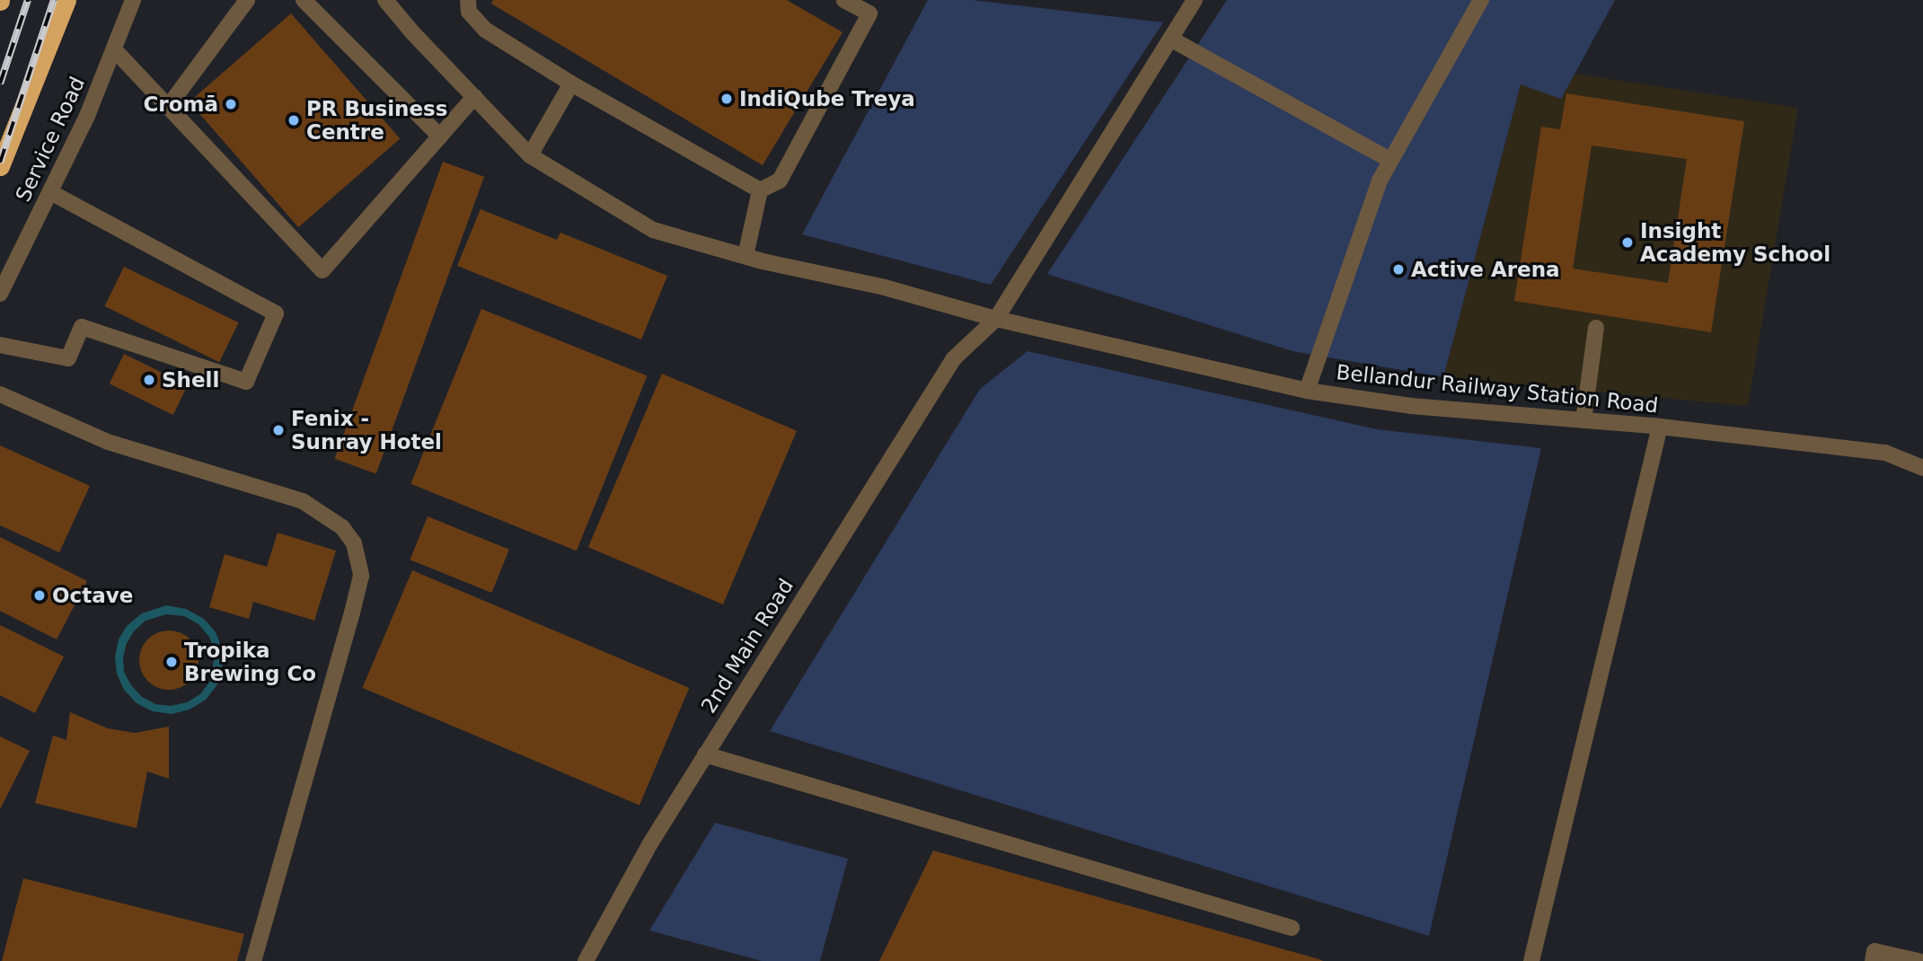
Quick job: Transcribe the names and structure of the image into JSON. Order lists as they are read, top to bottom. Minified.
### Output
{"streets":{"street":["Service Road","Bellandur Railway Station Road","2nd Main Road"]},"crossings":[["Bellandur Railway Station Road","2nd Main Road"]],"places":["IndiQube Treya","Cromā","PR Business Centre","Insight Academy School","Active Arena","Shell","Fenix - Sunray Hotel","Octave","Tropika Brewing Co"]}
